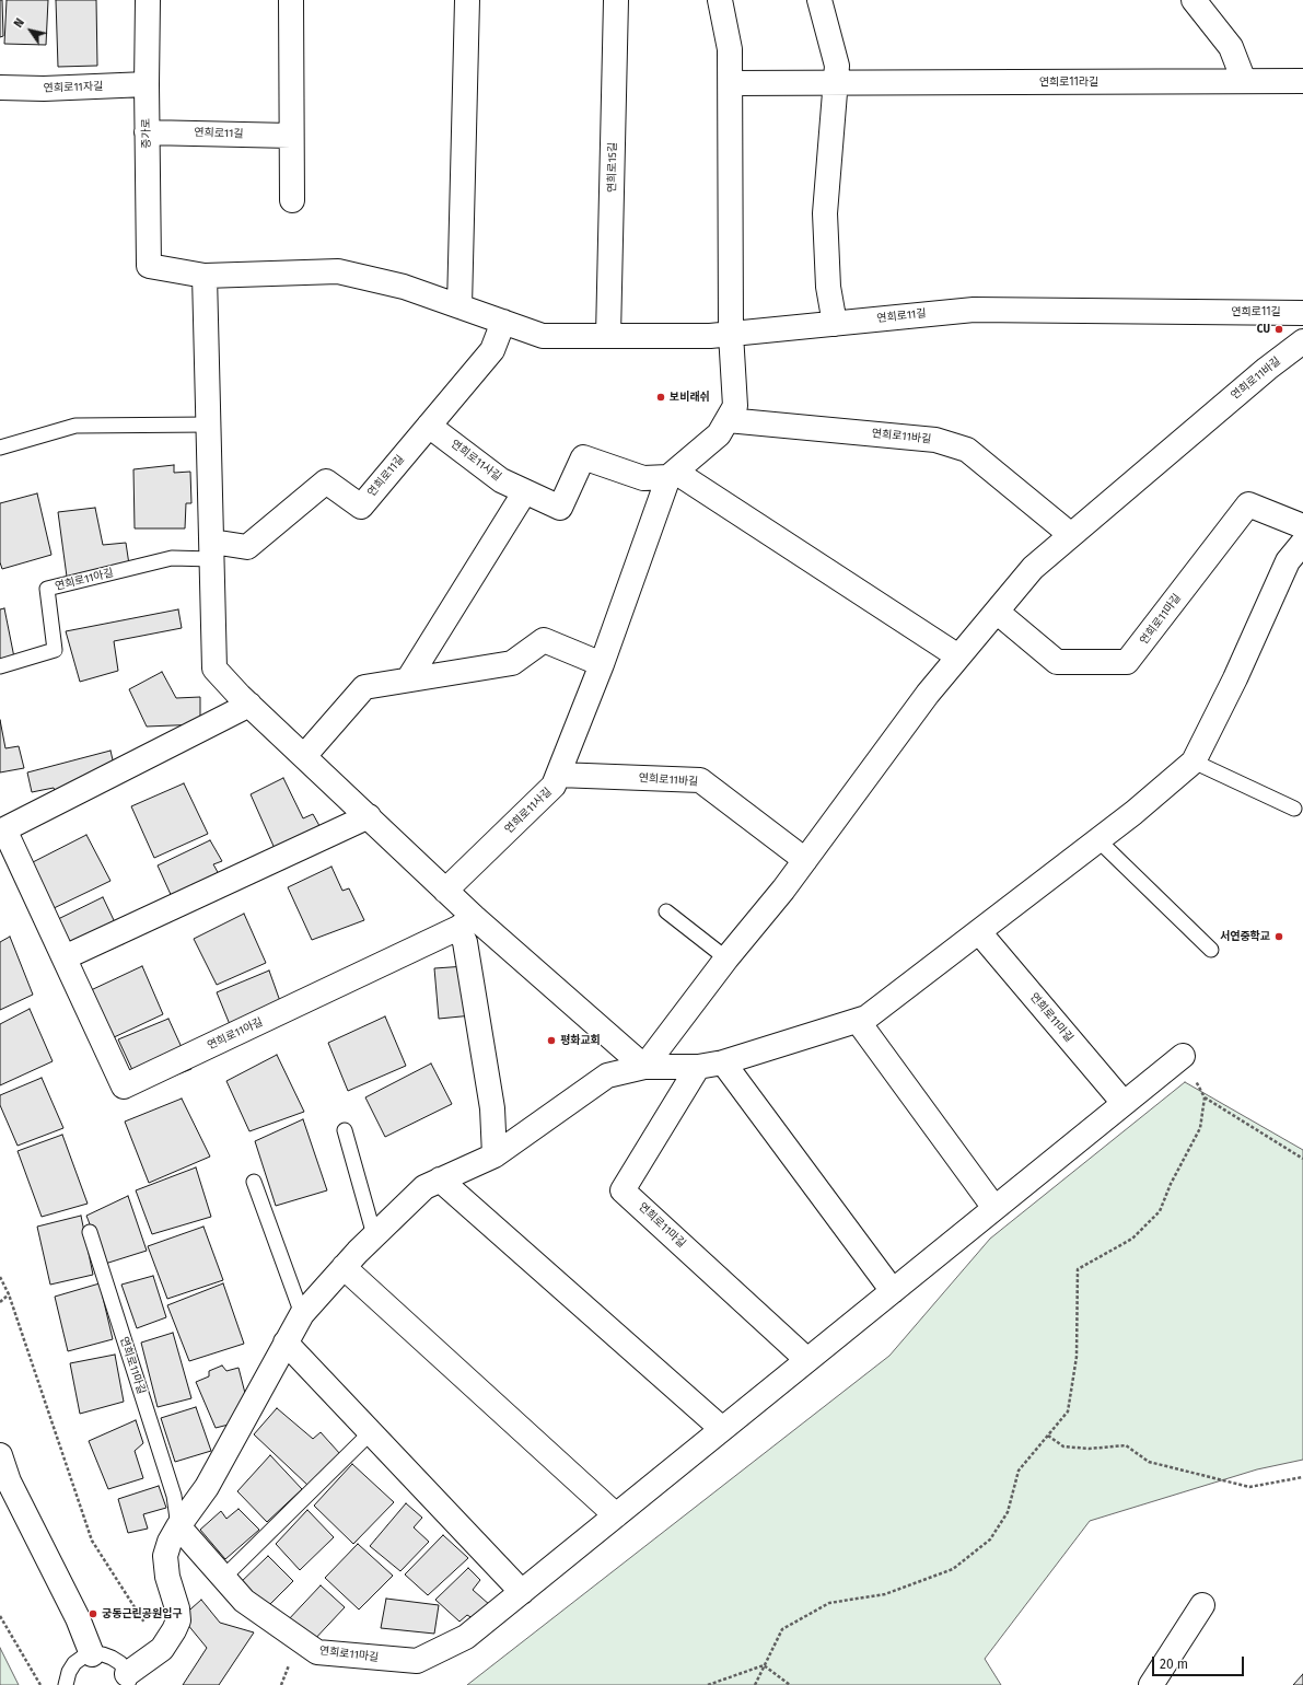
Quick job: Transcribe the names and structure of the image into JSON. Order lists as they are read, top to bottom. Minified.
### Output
{"streets":{"street":["연희로11라길","연희로11자길","증가로","연희로11길","연희로15길","연희로11바길","연희로11사길","연희로11아길","연희로11마길"]},"crossings":[["연희로11자길","증가로"],["증가로","연희로11길"],["연희로11길","연희로15길"],["연희로11길","연희로11사길"],["연희로11길","연희로11아길"],["연희로11바길","연희로11사길"],["연희로11바길","연희로11마길"]],"places":["CU","보비래쉬","서연중학교","평화교회","궁동근린공원입구"],"scale_bar":"20 m","north":"top left"}
